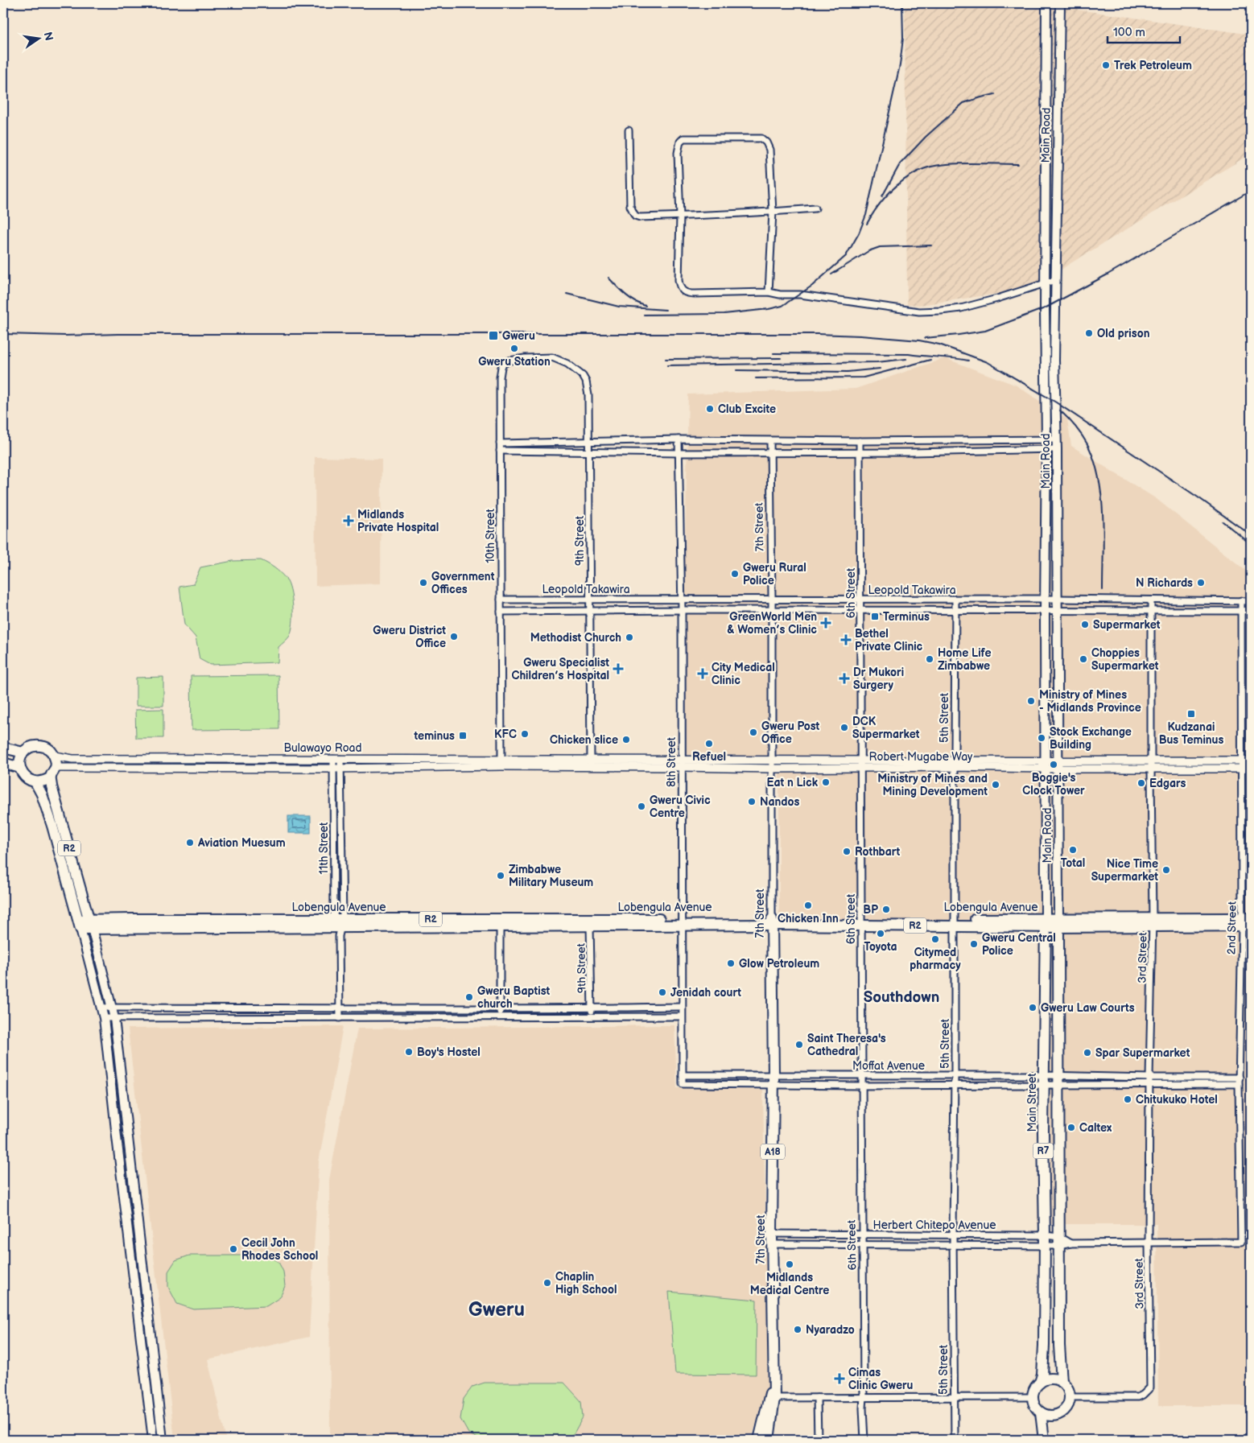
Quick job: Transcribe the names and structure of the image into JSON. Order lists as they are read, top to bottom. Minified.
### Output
{"streets":{"highway":["7th Street","R2","Lobengula Avenue","Main Street","R7","A18"],"main road":["Main Road"],"street":["10th Street","9th Street","Leopold Takawira","6th Street","5th Street","Bulawayo Road","Robert Mugabe Way","8th Street","11th Street","2nd Street","3rd Street","Moffat Avenue","Herbert Chitepo Avenue"]},"crossings":[["Main Road","Leopold Takawira"],["Main Road","Robert Mugabe Way"],["Main Road","Lobengula Avenue"],["Main Road","Main Street"],["Main Road","R7"],["7th Street","Leopold Takawira"],["7th Street","Robert Mugabe Way"],["7th Street","Lobengula Avenue"],["7th Street","Moffat Avenue"],["7th Street","Herbert Chitepo Avenue"],["10th Street","9th Street"],["10th Street","Leopold Takawira"],["10th Street","Bulawayo Road"],["9th Street","Leopold Takawira"],["9th Street","Bulawayo Road"],["9th Street","Robert Mugabe Way"],["9th Street","Lobengula Avenue"],["Leopold Takawira","6th Street"],["Leopold Takawira","5th Street"],["Leopold Takawira","8th Street"],["Leopold Takawira","2nd Street"],["Leopold Takawira","3rd Street"],["6th Street","Robert Mugabe Way"],["6th Street","Lobengula Avenue"],["6th Street","Moffat Avenue"],["6th Street","Herbert Chitepo Avenue"],["5th Street","Robert Mugabe Way"],["5th Street","Lobengula Avenue"],["5th Street","Moffat Avenue"],["5th Street","Herbert Chitepo Avenue"],["Bulawayo Road","Robert Mugabe Way"],["Bulawayo Road","R2"],["Bulawayo Road","11th Street"],["Robert Mugabe Way","8th Street"],["Robert Mugabe Way","2nd Street"],["Robert Mugabe Way","3rd Street"],["8th Street","Lobengula Avenue"],["8th Street","Moffat Avenue"],["R2","Lobengula Avenue"],["11th Street","Lobengula Avenue"],["Lobengula Avenue","2nd Street"],["Lobengula Avenue","3rd Street"],["Lobengula Avenue","Main Street"],["Lobengula Avenue","R7"],["2nd Street","Moffat Avenue"],["2nd Street","Herbert Chitepo Avenue"],["3rd Street","Moffat Avenue"],["3rd Street","Main Street"],["3rd Street","R7"],["3rd Street","Herbert Chitepo Avenue"],["Moffat Avenue","Main Street"],["Moffat Avenue","R7"],["Main Street","R7"],["Main Street","Herbert Chitepo Avenue"],["R7","Herbert Chitepo Avenue"]],"districts":["Southdown","Gweru"],"places":{"other":["Trek Petroleum","Old prison","Gweru Station","Club Excite","Gweru Rural Police","Government Offices","N Richards","Supermarket","Gweru District Office","Methodist Church","Home Life Zimbabwe","Choppies Supermarket","Ministry of Mines - Midlands Province","DCK Supermarket","Gweru Post Office","KFC","Stock Exchange Building","Chicken slice","Refuel","Boggie's Clock Tower","Eat n Lick","Edgars","Ministry of Mines and Mining Development","Nandos","Gweru Civic Centre","Aviation Muesum","Total","Rothbart","Nice Time Supermarket","Zimbabwe Military Museum","Chicken Inn","BP","Toyota","Citymed pharmacy","Gweru Central Police","Glow Petroleum","Jenidah court","Gweru Baptist church","Gweru Law Courts","Saint Theresa's Cathedral","Boy's Hostel","Spar Supermarket","Chitukuko Hotel","Caltex","Cecil John Rhodes School","Midlands Medical Centre","Chaplin High School","Nyaradzo"],"transit":["Gweru","Terminus","Kudzanai Bus Teminus","teminus"],"health":["Midlands Private Hospital","GreenWorld Men & Women’s Clinic","Bethel Private Clinic","Gweru Specialist Children’s Hospital","City Medical Clinic","Dr Mukori Surgery","Cimas Clinic Gweru"]},"scale_bar":"100 m","north":"right"}
